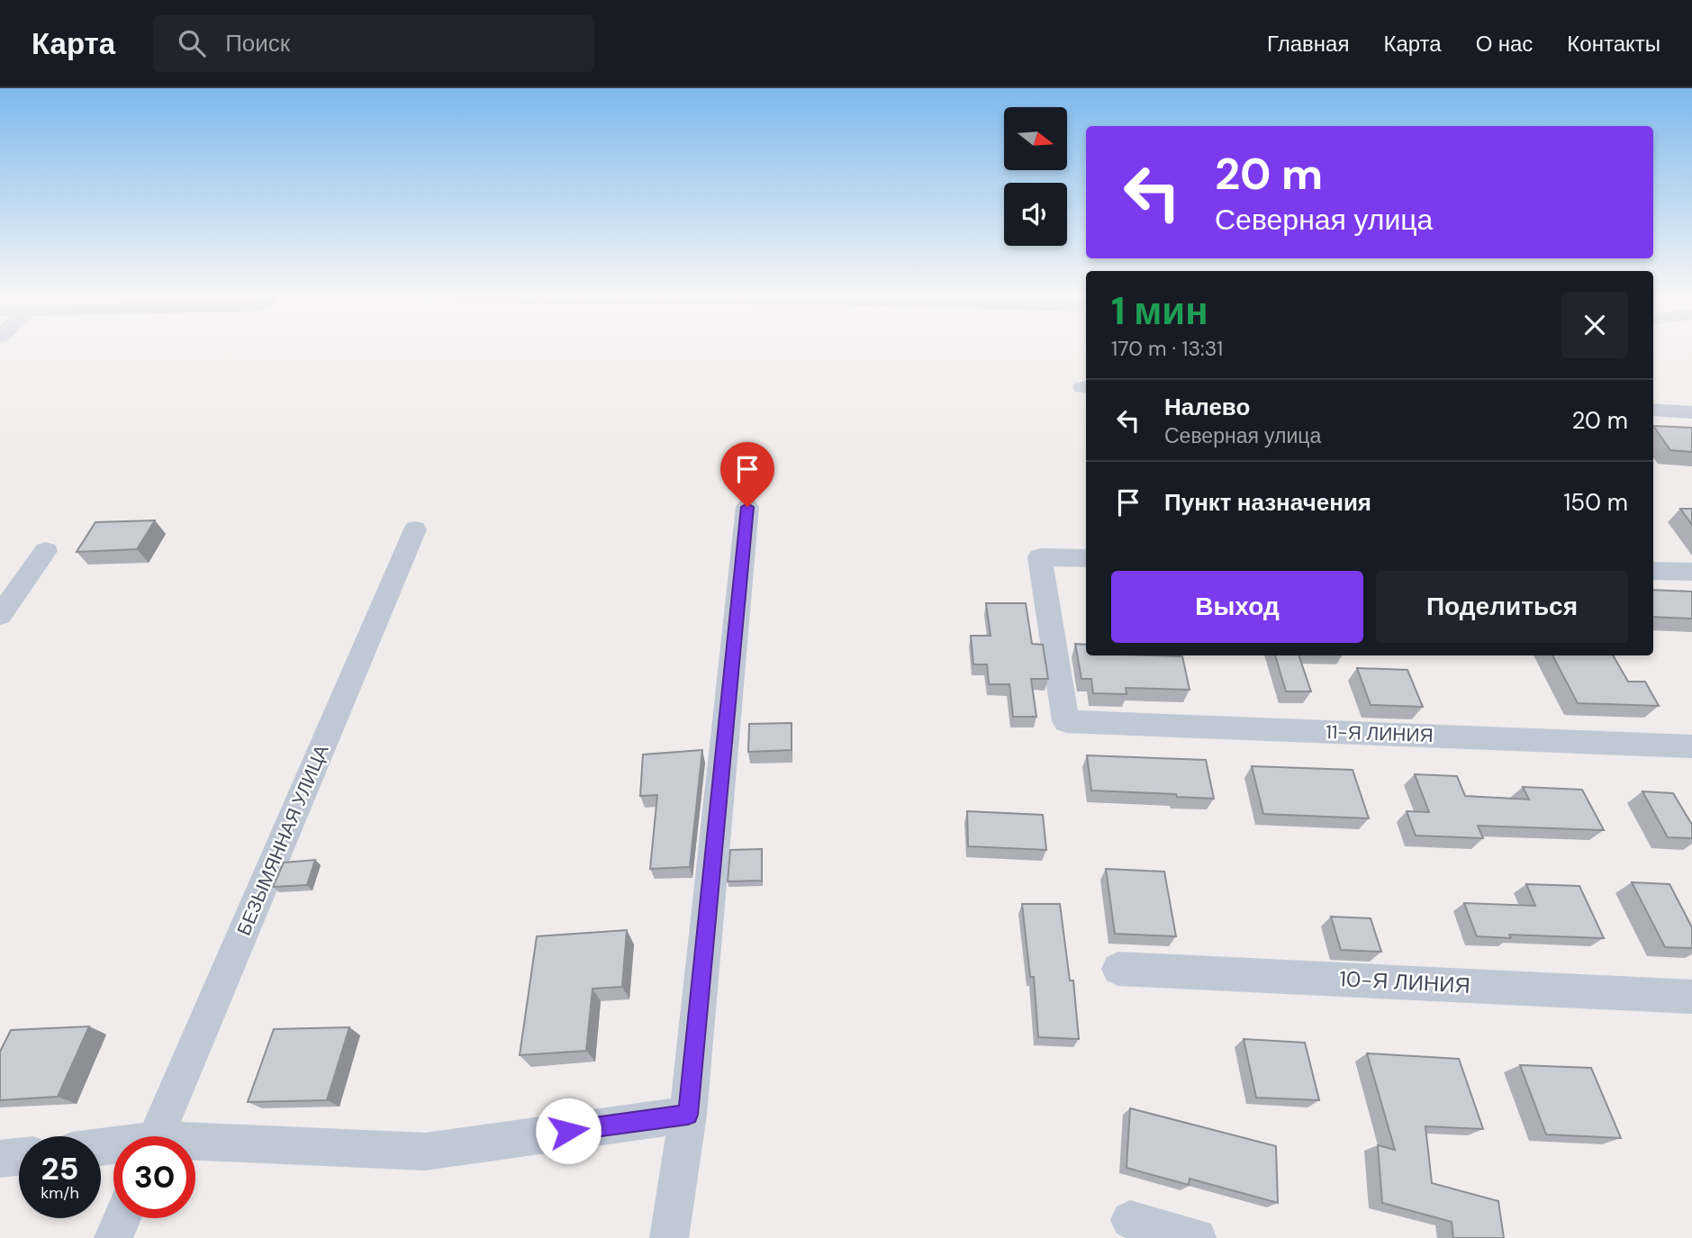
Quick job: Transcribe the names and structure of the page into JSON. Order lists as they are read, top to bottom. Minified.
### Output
{"streets":{"street":["11-Я ЛИНИЯ","БЕЗЫМЯННАЯ УЛИЦА","10-Я ЛИНИЯ"]},"north":"right","page":{"header":"Карта","search":"Поиск","nav":["Главная","Карта","О нас","Контакты"],"turn":["20 m","Северная улица"],"heading":["1 мин","170 m · 13:31"],"list":[{"name":"Налево","note":"Северная улица","value":"20 m"},{"name":"Пункт назначения","value":"150 m"}],"buttons":["Выход","Поделиться"],"speed":"25 km/h","limit":"30"}}
